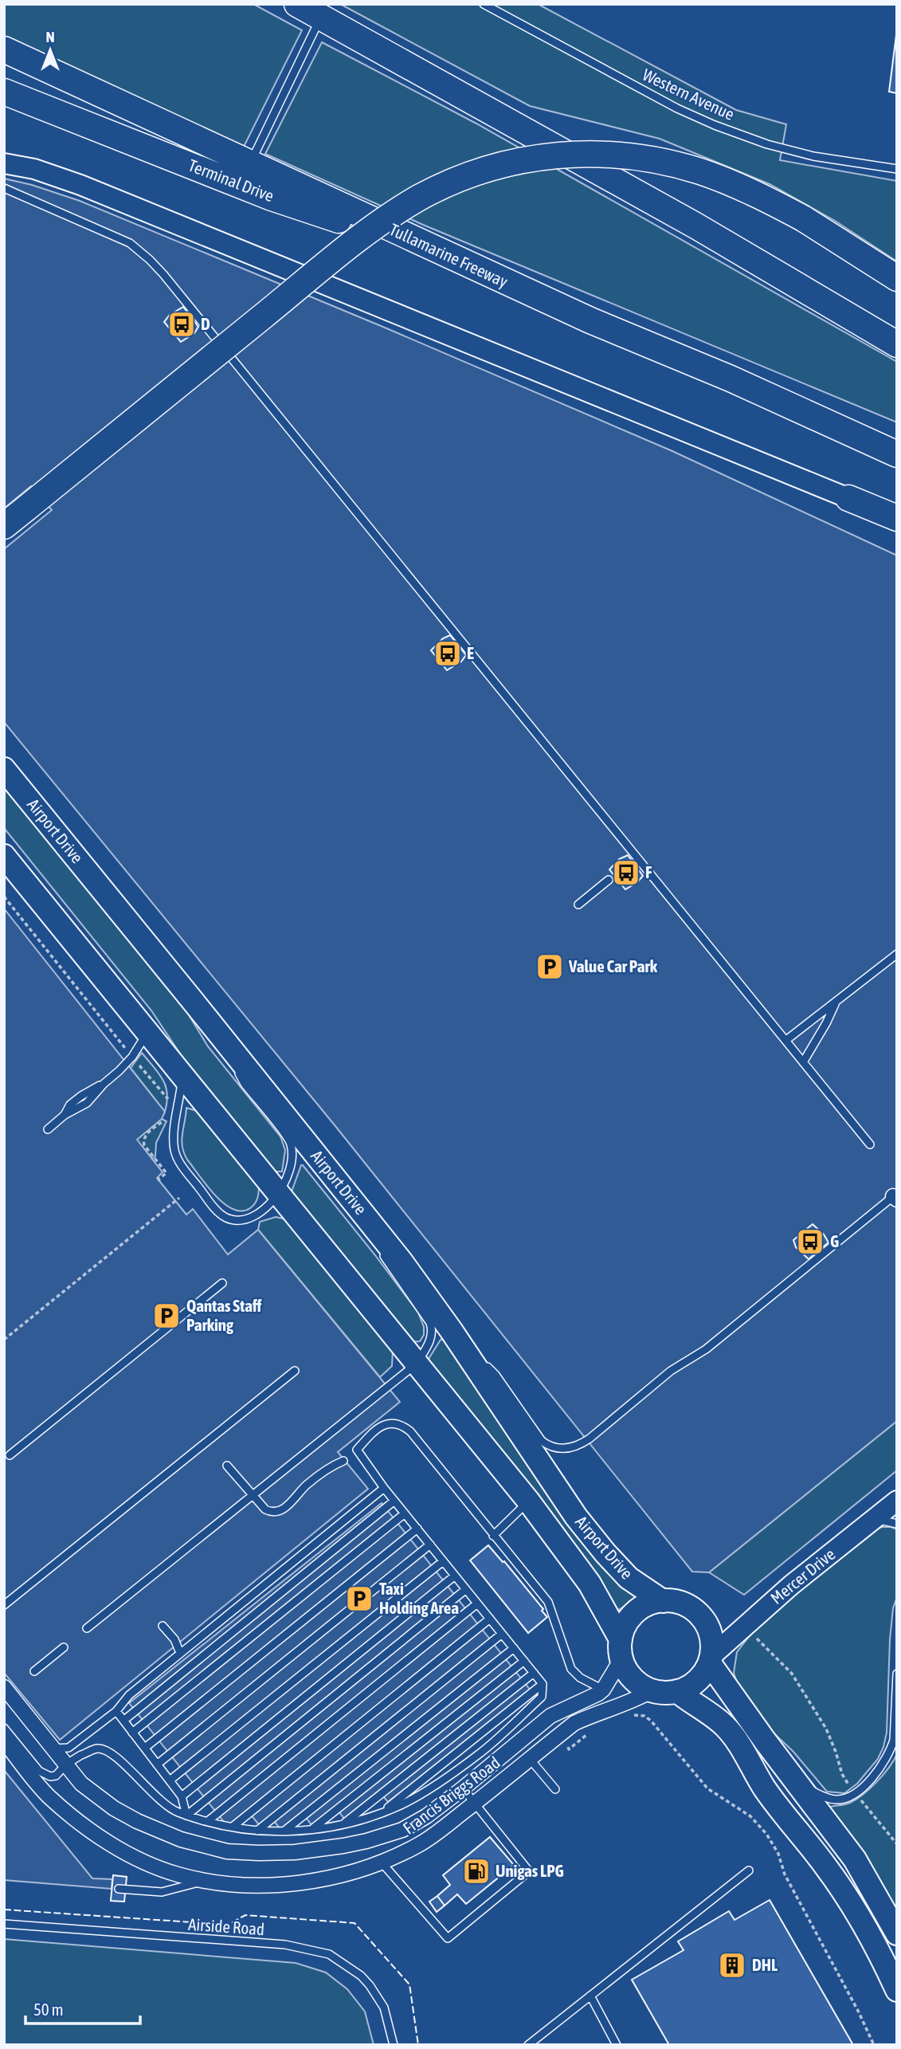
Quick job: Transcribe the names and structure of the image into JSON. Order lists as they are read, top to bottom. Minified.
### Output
{"streets":{"highway":["Terminal Drive","Tullamarine Freeway"],"main road":["Airport Drive"],"street":["Mercer Drive","Francis Briggs Road"],"lane":["Western Avenue","Airside Road"]},"crossings":[["Terminal Drive","Tullamarine Freeway"],["Airport Drive","Mercer Drive"],["Airport Drive","Francis Briggs Road"],["Mercer Drive","Francis Briggs Road"]],"places":{"bus stop":["D","E","F","G"],"parking":["Value Car Park","Qantas Staff Parking","Taxi Holding Area"],"fuel station":["Unigas LPG"],"building":["DHL"]},"scale_bar":"50 m","north":"top"}
